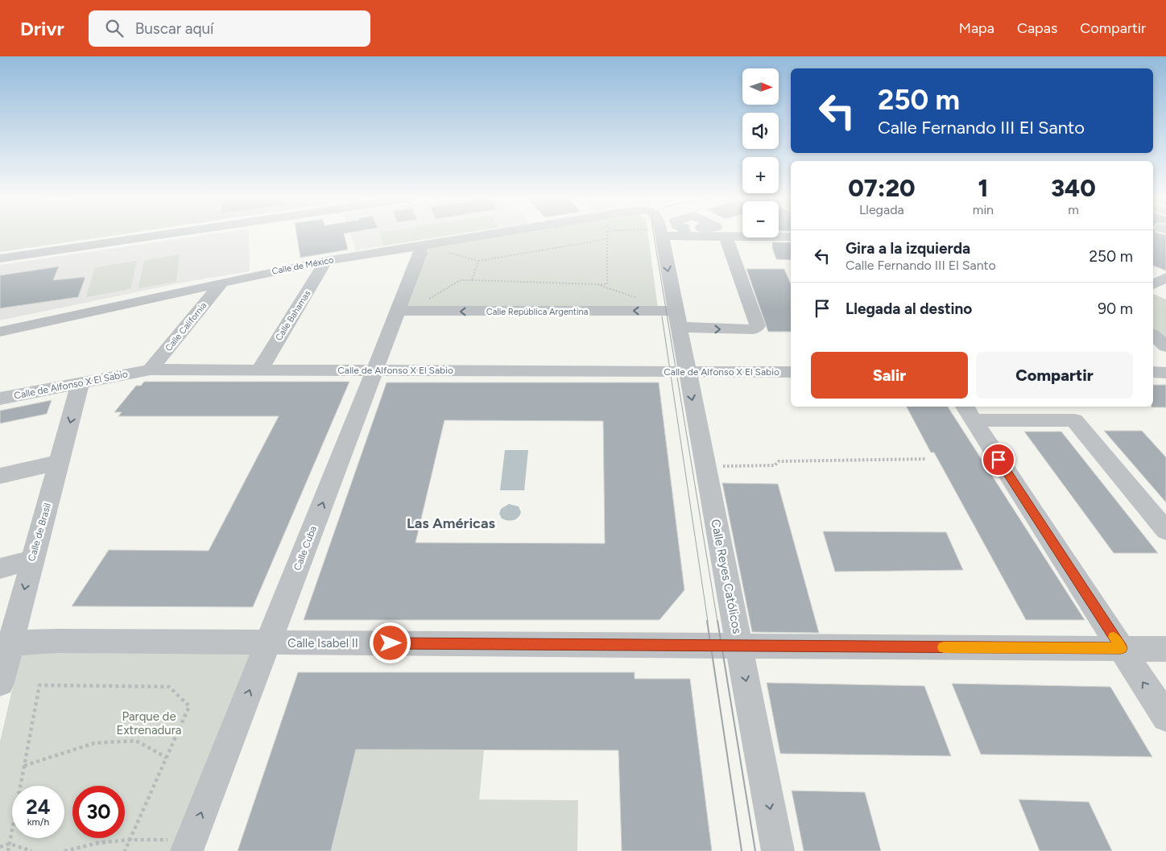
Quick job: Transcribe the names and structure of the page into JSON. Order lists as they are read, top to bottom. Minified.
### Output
{"streets":{"street":["Calle de México","Calle República Argentina","Calle Bahamas","Calle California","Calle de Alfonso X El Sabio","Calle de Brasil","Calle Cuba","Calle Reyes Católicos","Calle Isabel II"]},"crossings":[["Calle de México","Calle Bahamas"],["Calle de México","Calle California"],["Calle de México","Calle Cuba"],["Calle República Argentina","Calle Cuba"],["Calle República Argentina","Calle Reyes Católicos"],["Calle Bahamas","Calle de Alfonso X El Sabio"],["Calle California","Calle de Alfonso X El Sabio"],["Calle de Alfonso X El Sabio","Calle de Brasil"],["Calle de Alfonso X El Sabio","Calle Cuba"],["Calle de Alfonso X El Sabio","Calle Reyes Católicos"],["Calle de Brasil","Calle Isabel II"],["Calle Cuba","Calle Isabel II"],["Calle Reyes Católicos","Calle Isabel II"]],"one_way":["Calle República Argentina","Calle de Brasil","Calle Cuba","Calle Reyes Católicos"],"districts":["Las Américas"],"parks":["Parque de Extrenadura"],"north":"right","page":{"header":"Drivr","search":"Buscar aquí","nav":["Mapa","Capas","Compartir"],"map_buttons":["+","−"],"turn":["250 m","Calle Fernando III El Santo"],"eta":["07:20","Llegada","1","min","340","m"],"list":[{"name":"Gira a la izquierda","note":"Calle Fernando III El Santo","value":"250 m"},{"name":"Llegada al destino","value":"90 m"}],"buttons":["Salir","Compartir"],"speed":"24 km/h","limit":"30"}}
